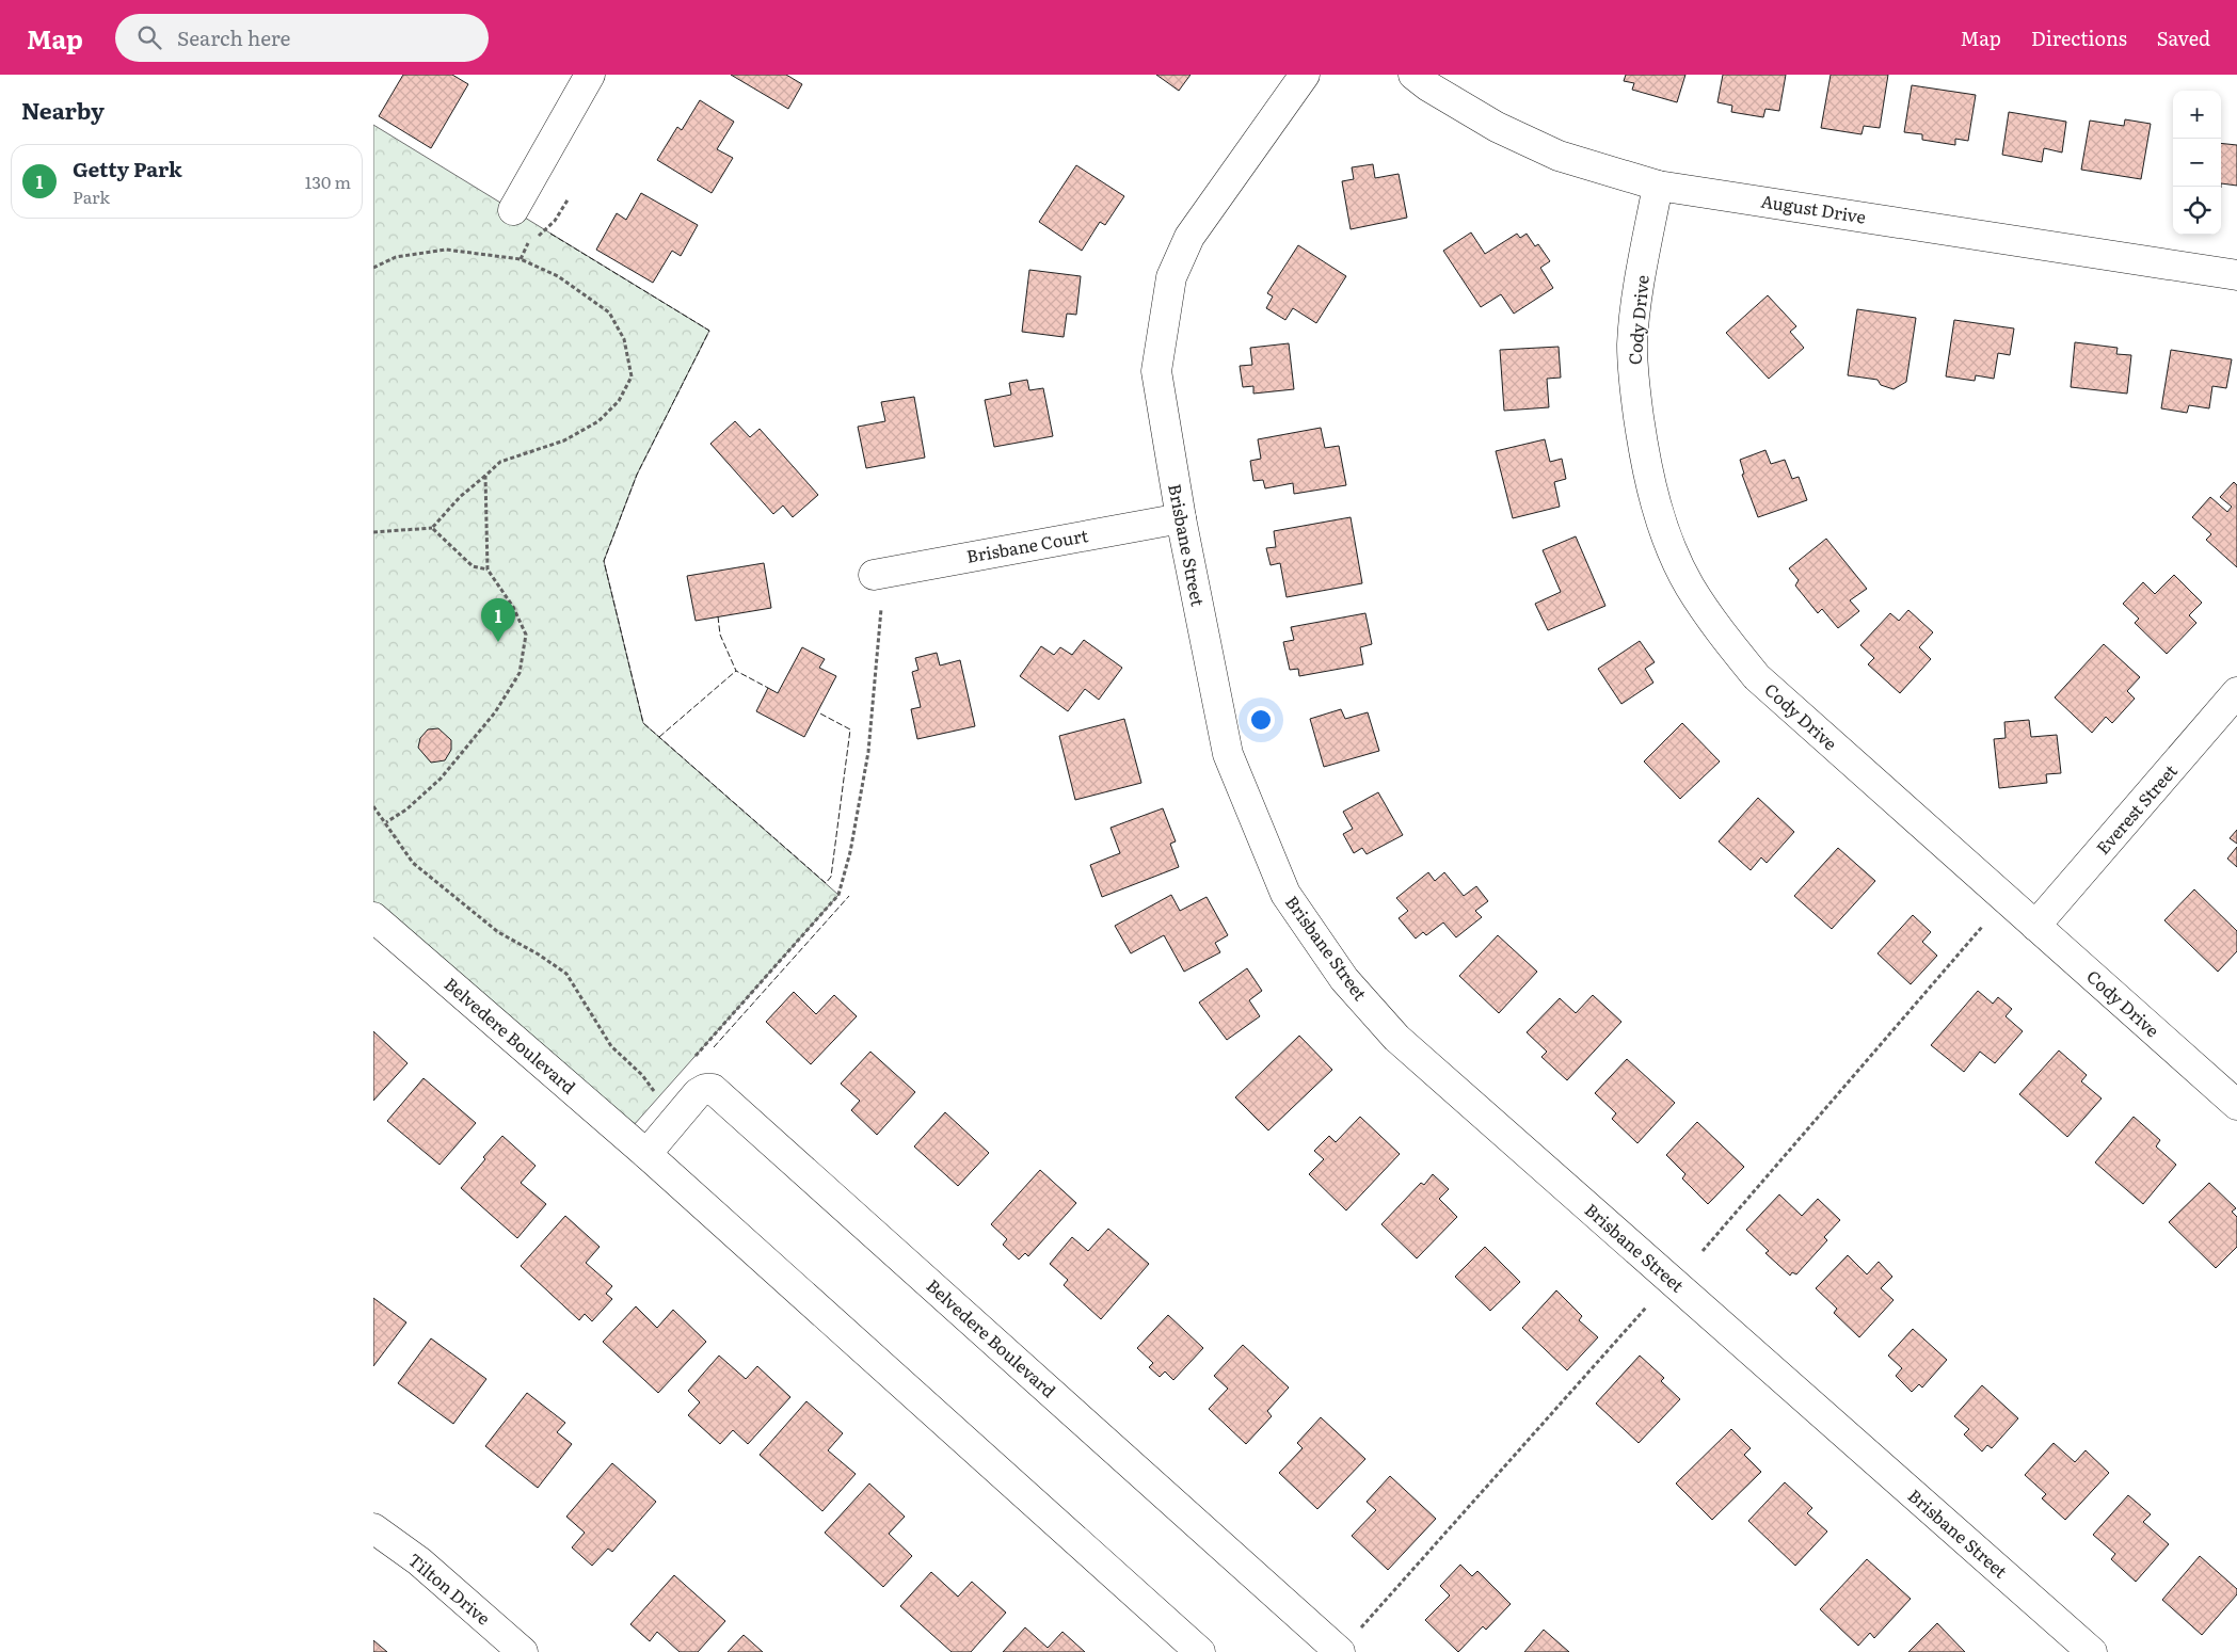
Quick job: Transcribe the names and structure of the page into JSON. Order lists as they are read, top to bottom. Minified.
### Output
{"streets":{"street":["August Drive","Cody Drive","Brisbane Street","Brisbane Court","Everest Street","Belvedere Boulevard","Tilton Drive"]},"crossings":[["August Drive","Cody Drive"],["Cody Drive","Everest Street"],["Brisbane Street","Brisbane Court"]],"page":{"header":"Map","search":"Search here","nav":["Map","Directions","Saved"],"heading":"Nearby","map_buttons":["+","−"],"list":[{"mark":"1","name":"Getty Park","note":"Park","value":"130 m"}],"pins":"1"}}
